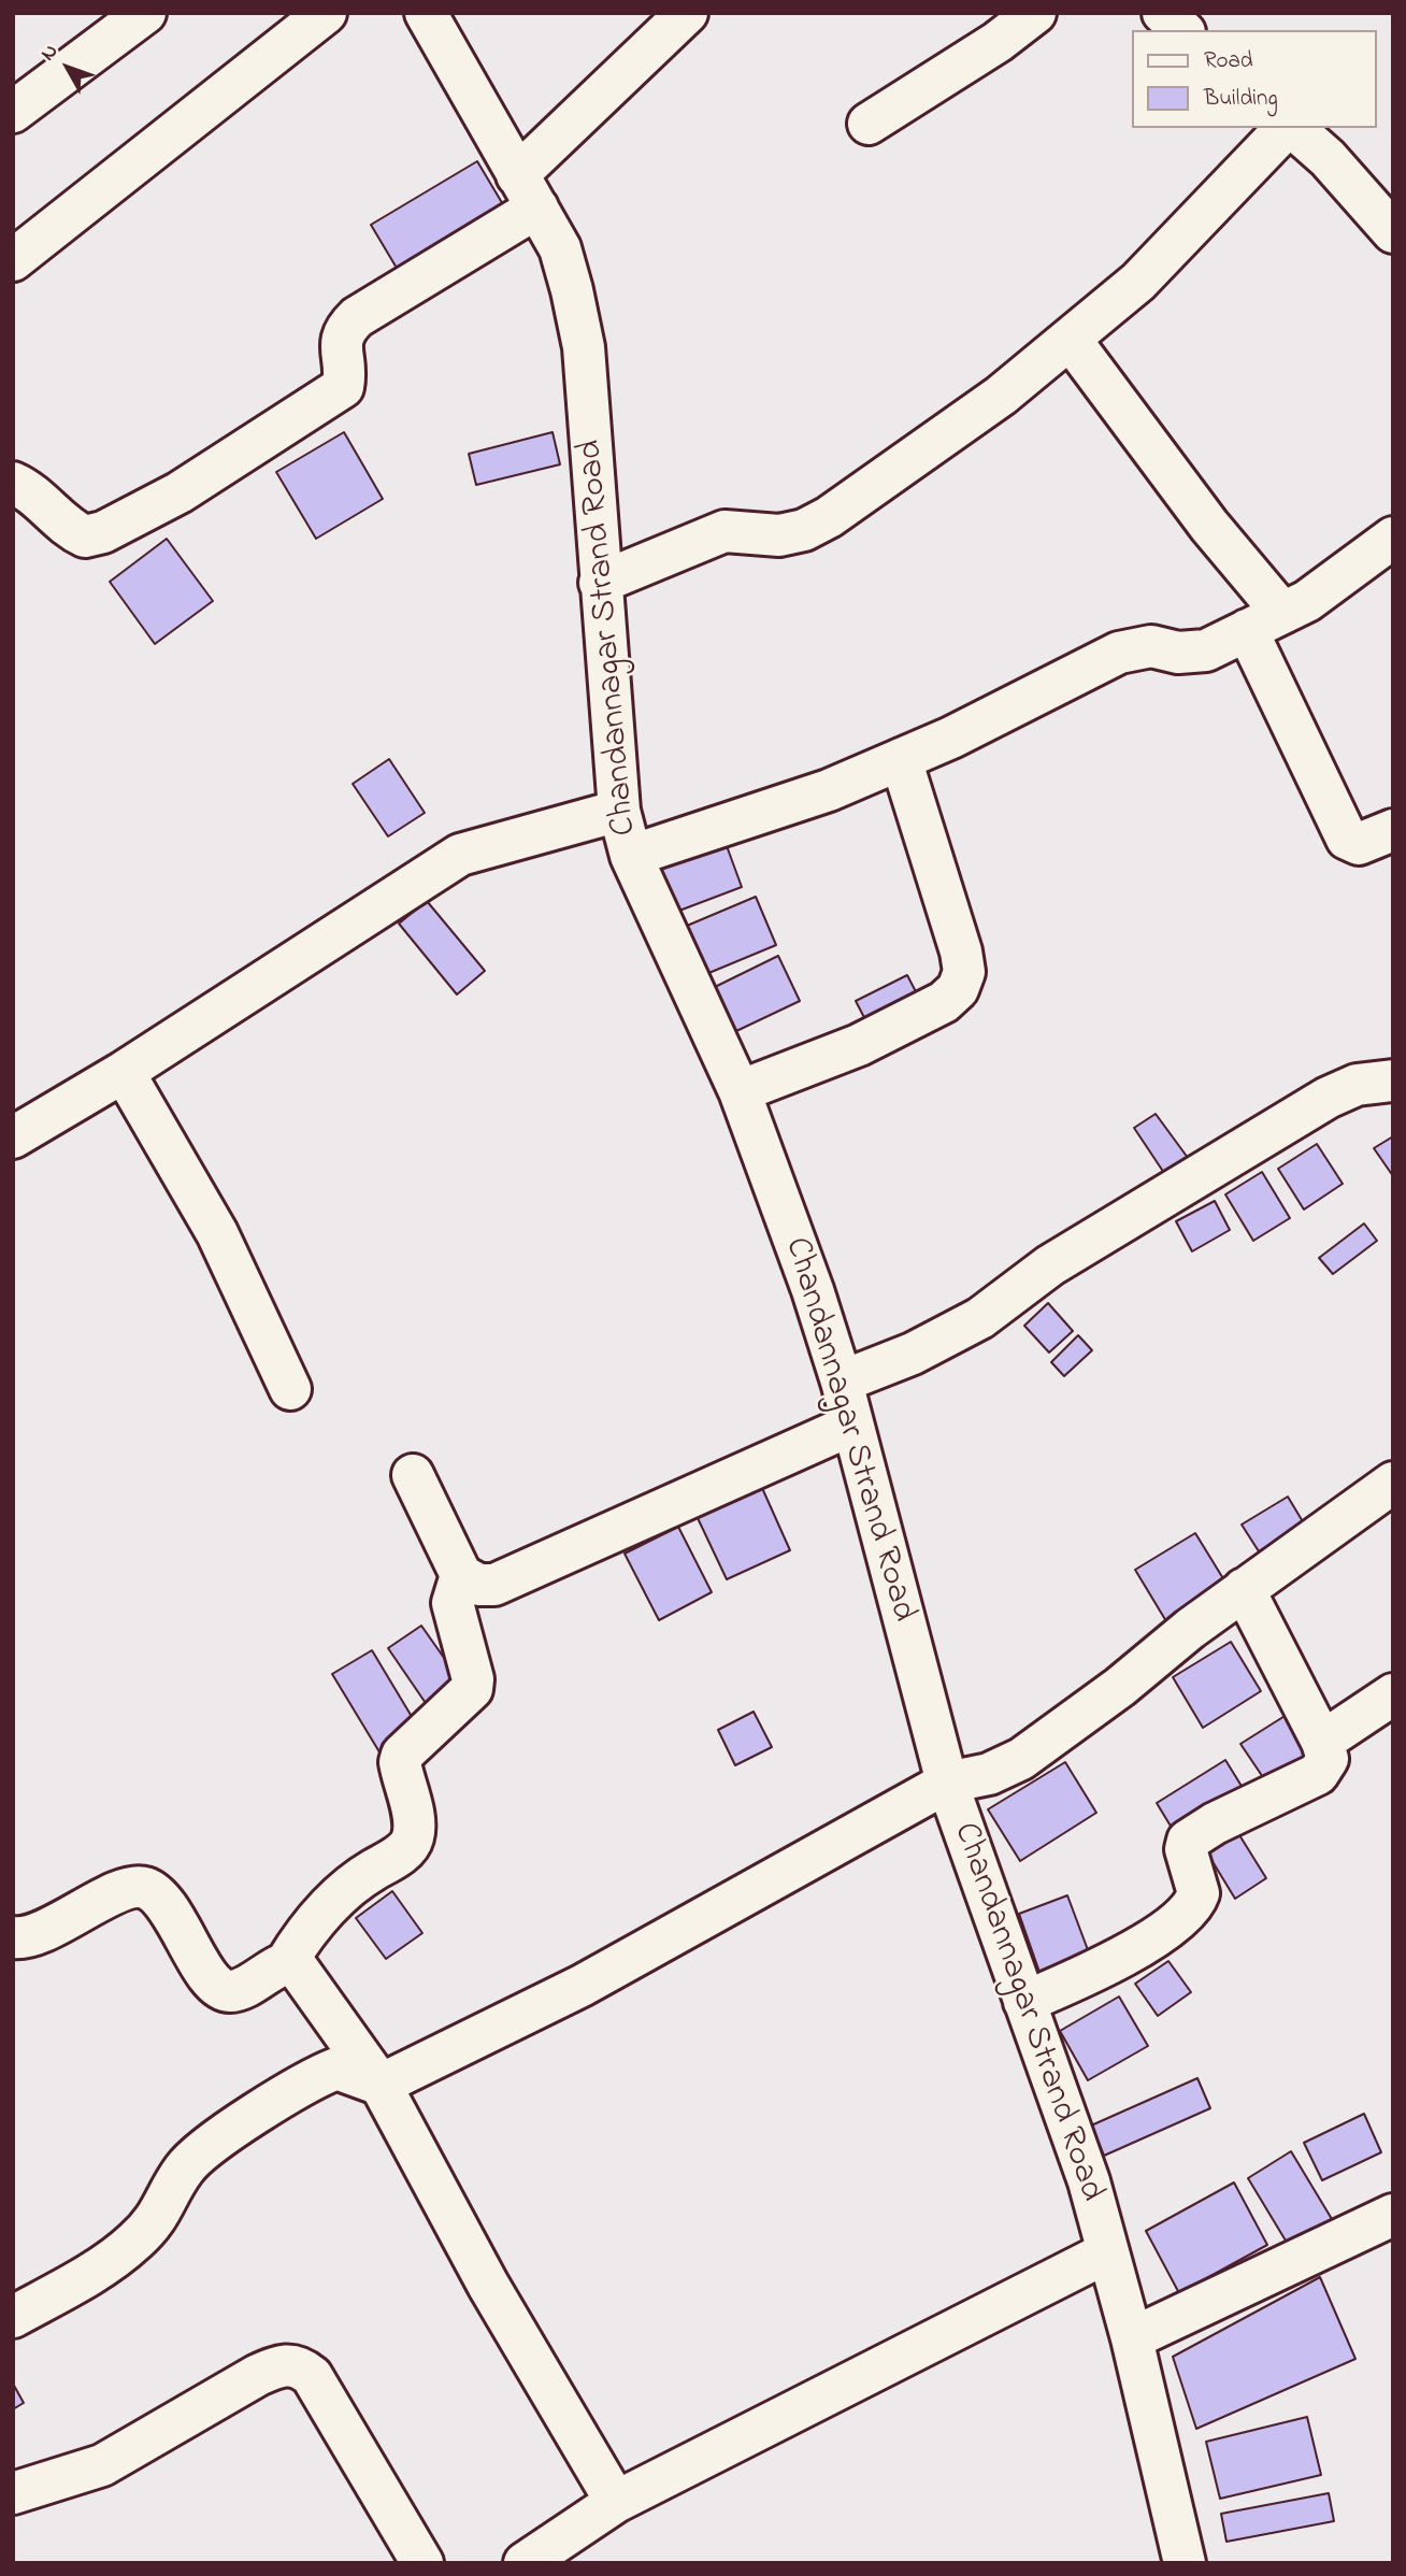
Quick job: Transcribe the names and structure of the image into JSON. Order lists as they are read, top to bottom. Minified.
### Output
{"streets":{"street":["Chandannagar Strand Road"]},"legend":["Road","Building"],"north":"top left"}
